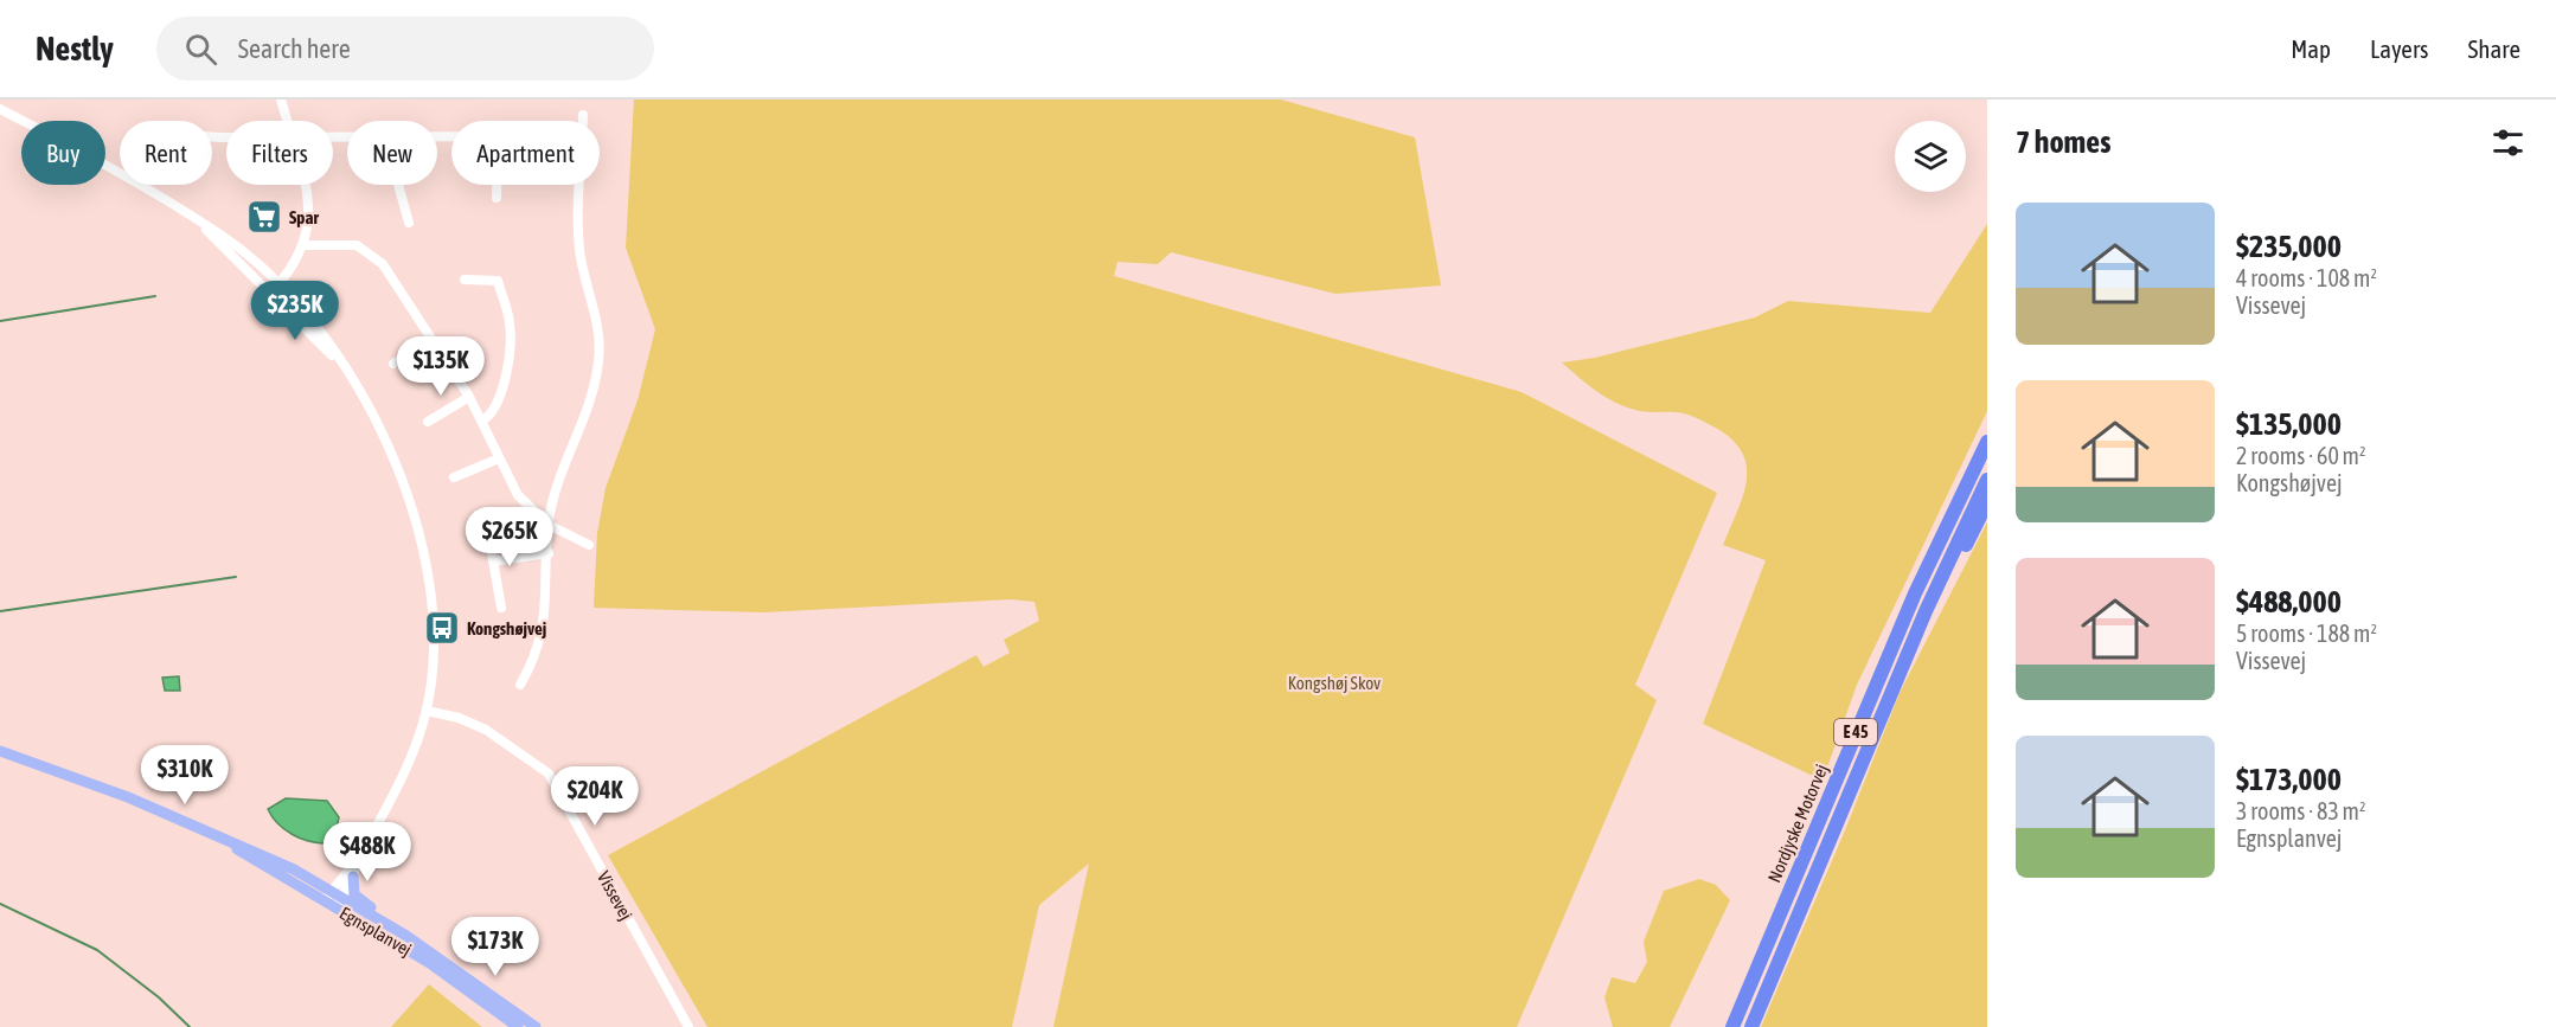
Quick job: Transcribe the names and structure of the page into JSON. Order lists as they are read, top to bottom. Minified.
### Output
{"streets":{"highway":["E 45","Nordjyske Motorvej"],"main road":["Egnsplanvej"],"street":["Vissevej"]},"parks":["Kongshøj Skov"],"places":{"supermarket":["Spar"],"bus stop":["Kongshøjvej"]},"page":{"header":"Nestly","search":"Search here","nav":["Map","Layers","Share"],"heading":"7 homes","chip":["Buy","Rent","Filters","New","Apartment"],"list":[{"name":"$235,000","note":"4 rooms · 108 m² · Vissevej"},{"name":"$135,000","note":"2 rooms · 60 m² · Kongshøjvej"},{"name":"$488,000","note":"5 rooms · 188 m² · Vissevej"},{"name":"$173,000","note":"3 rooms · 83 m² · Egnsplanvej"}],"price":["$235K","$135K","$265K","$310K","$204K","$488K","$173K"]}}
